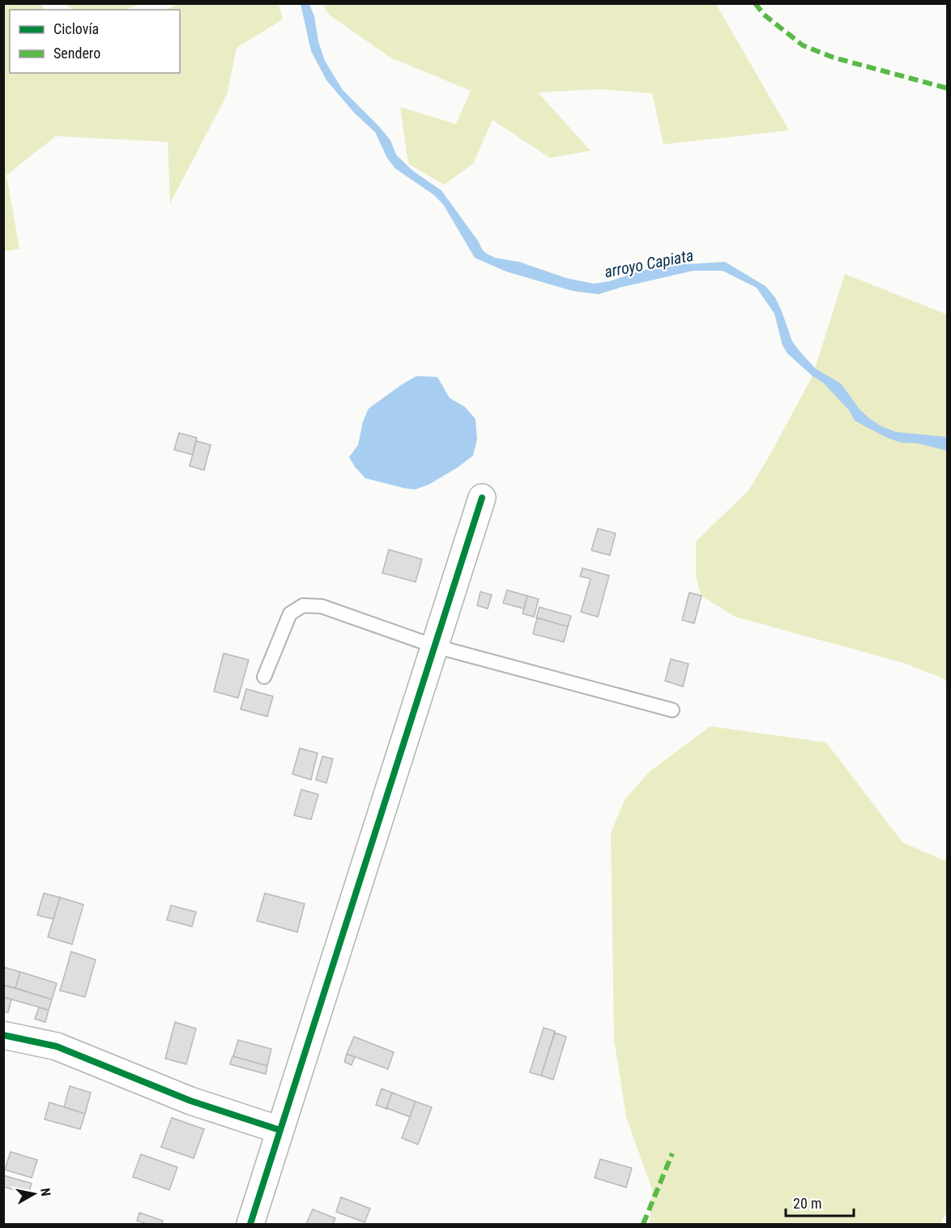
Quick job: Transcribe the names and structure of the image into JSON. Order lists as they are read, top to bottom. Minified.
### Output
{"water":["arroyo Capiata"],"legend":["Ciclovía","Sendero"],"scale_bar":"20 m","north":"right"}
